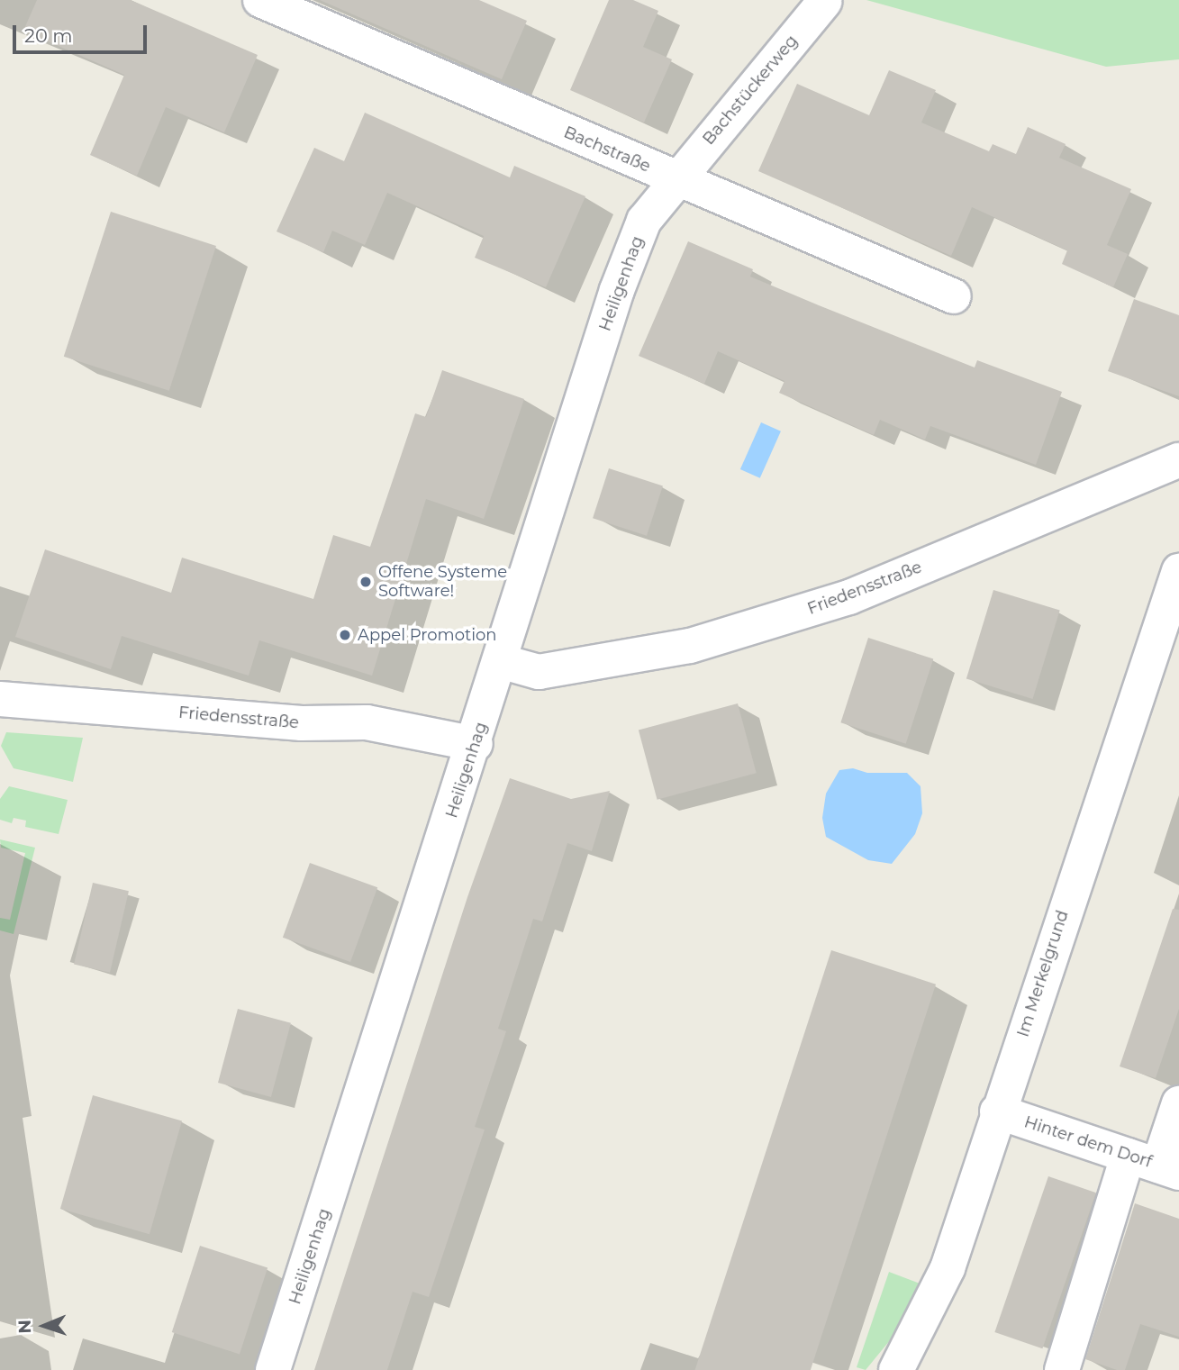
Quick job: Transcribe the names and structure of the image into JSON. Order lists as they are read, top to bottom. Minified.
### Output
{"streets":{"street":["Bachstückerweg","Bachstraße","Heiligenhag","Friedensstraße","Im Merkelgrund","Hinter dem Dorf"]},"crossings":[["Bachstückerweg","Bachstraße"],["Bachstückerweg","Heiligenhag"],["Bachstraße","Heiligenhag"],["Heiligenhag","Friedensstraße"],["Im Merkelgrund","Hinter dem Dorf"]],"places":["Offene Systeme Software!","Appel Promotion"],"scale_bar":"20 m","north":"left"}
